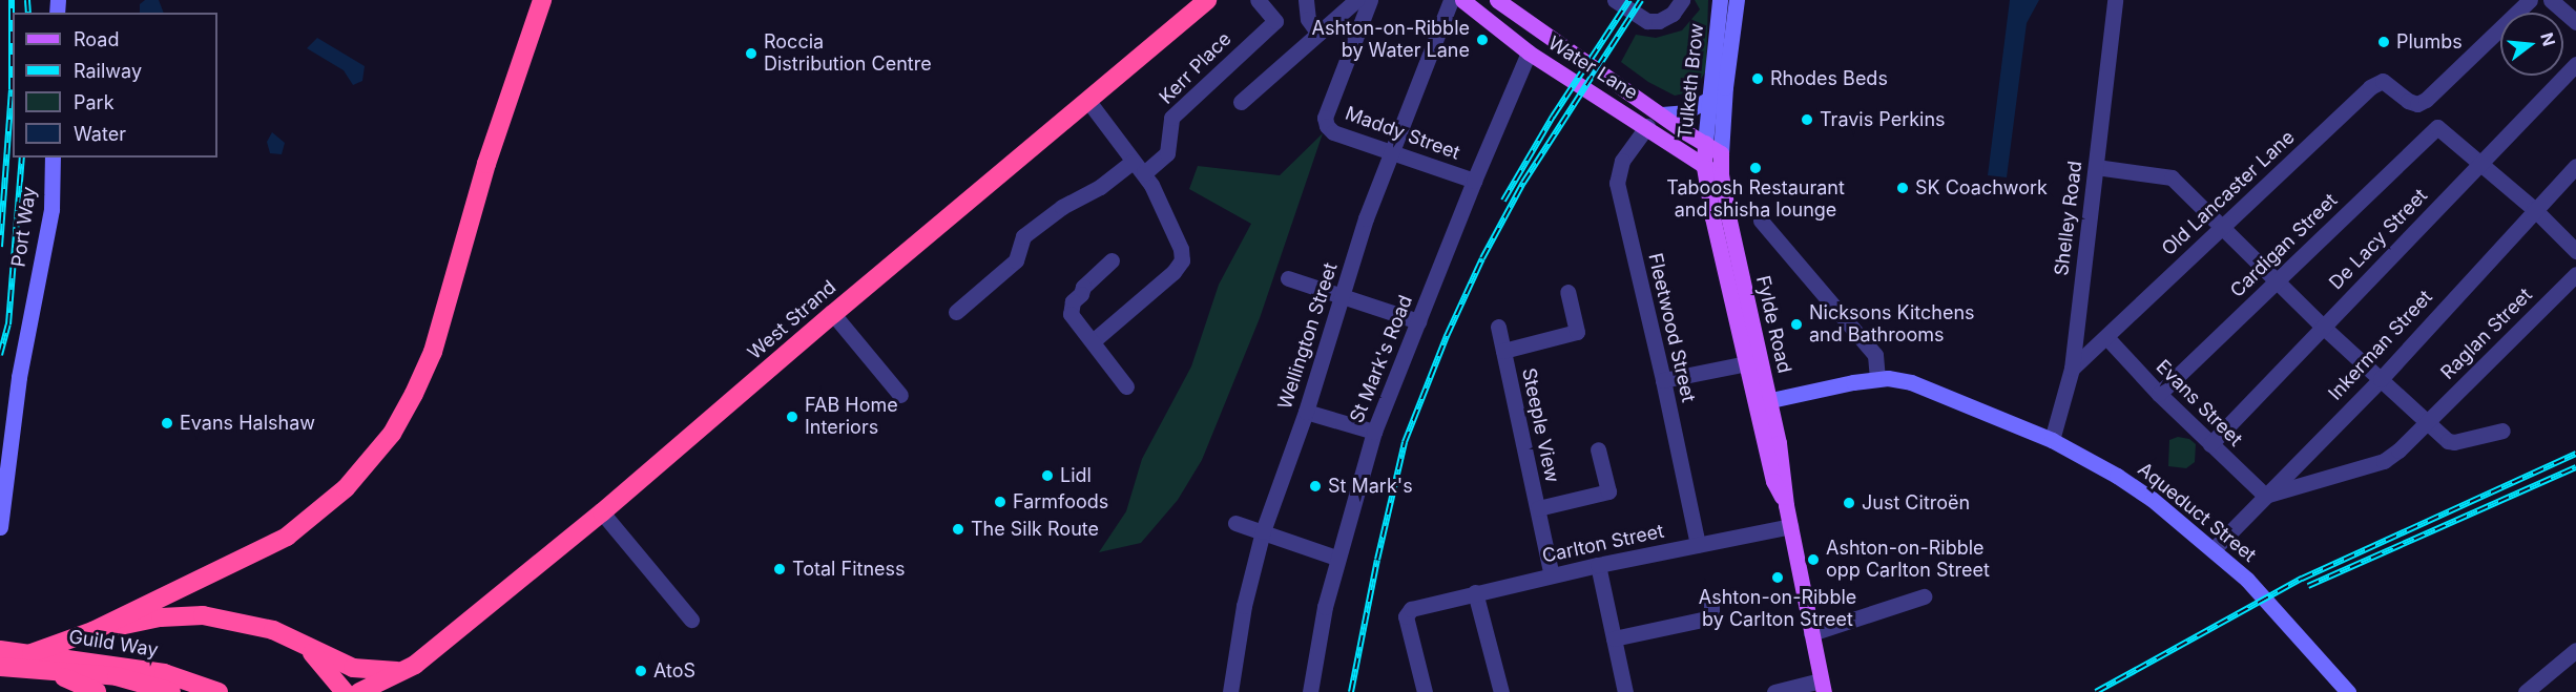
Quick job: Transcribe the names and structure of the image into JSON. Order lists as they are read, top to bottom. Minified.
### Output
{"streets":{"highway":["West Strand","Guild Way"],"main road":["Water Lane","Tulketh Brow","Fylde Road"],"street":["Kerr Place","Maddy Street","Old Lancaster Lane","Shelley Road","Port Way","De Lacy Street","Cardigan Street","Fleetwood Street","Raglan Street","Wellington Street","Inkerman Street","St Mark's Road","Evans Street","Steeple View","Aqueduct Street","Carlton Street"]},"crossings":[["Water Lane","Tulketh Brow"],["Water Lane","Fylde Road"],["Water Lane","Fleetwood Street"],["Water Lane","St Mark's Road"],["Tulketh Brow","Fylde Road"],["Maddy Street","Wellington Street"],["Maddy Street","St Mark's Road"],["Old Lancaster Lane","Shelley Road"],["Old Lancaster Lane","Evans Street"],["Shelley Road","Aqueduct Street"],["De Lacy Street","Cardigan Street"],["De Lacy Street","Evans Street"],["Cardigan Street","Evans Street"],["Fylde Road","Aqueduct Street"],["Fylde Road","Carlton Street"],["Fleetwood Street","Carlton Street"],["Raglan Street","Inkerman Street"],["Raglan Street","Evans Street"],["Inkerman Street","Evans Street"],["Inkerman Street","Aqueduct Street"],["Steeple View","Carlton Street"]],"places":["Ashton-on-Ribble by Water Lane","Plumbs","Roccia Distribution Centre","Rhodes Beds","Travis Perkins","Taboosh Restaurant and shisha lounge","SK Coachwork","Nicksons Kitchens and Bathrooms","FAB Home Interiors","Evans Halshaw","Lidl","St Mark's","Farmfoods","Just Citroën","The Silk Route","Ashton-on-Ribble opp Carlton Street","Total Fitness","Ashton-on-Ribble by Carlton Street","AtoS"],"legend":["Road","Railway","Park","Water"],"north":"right"}
